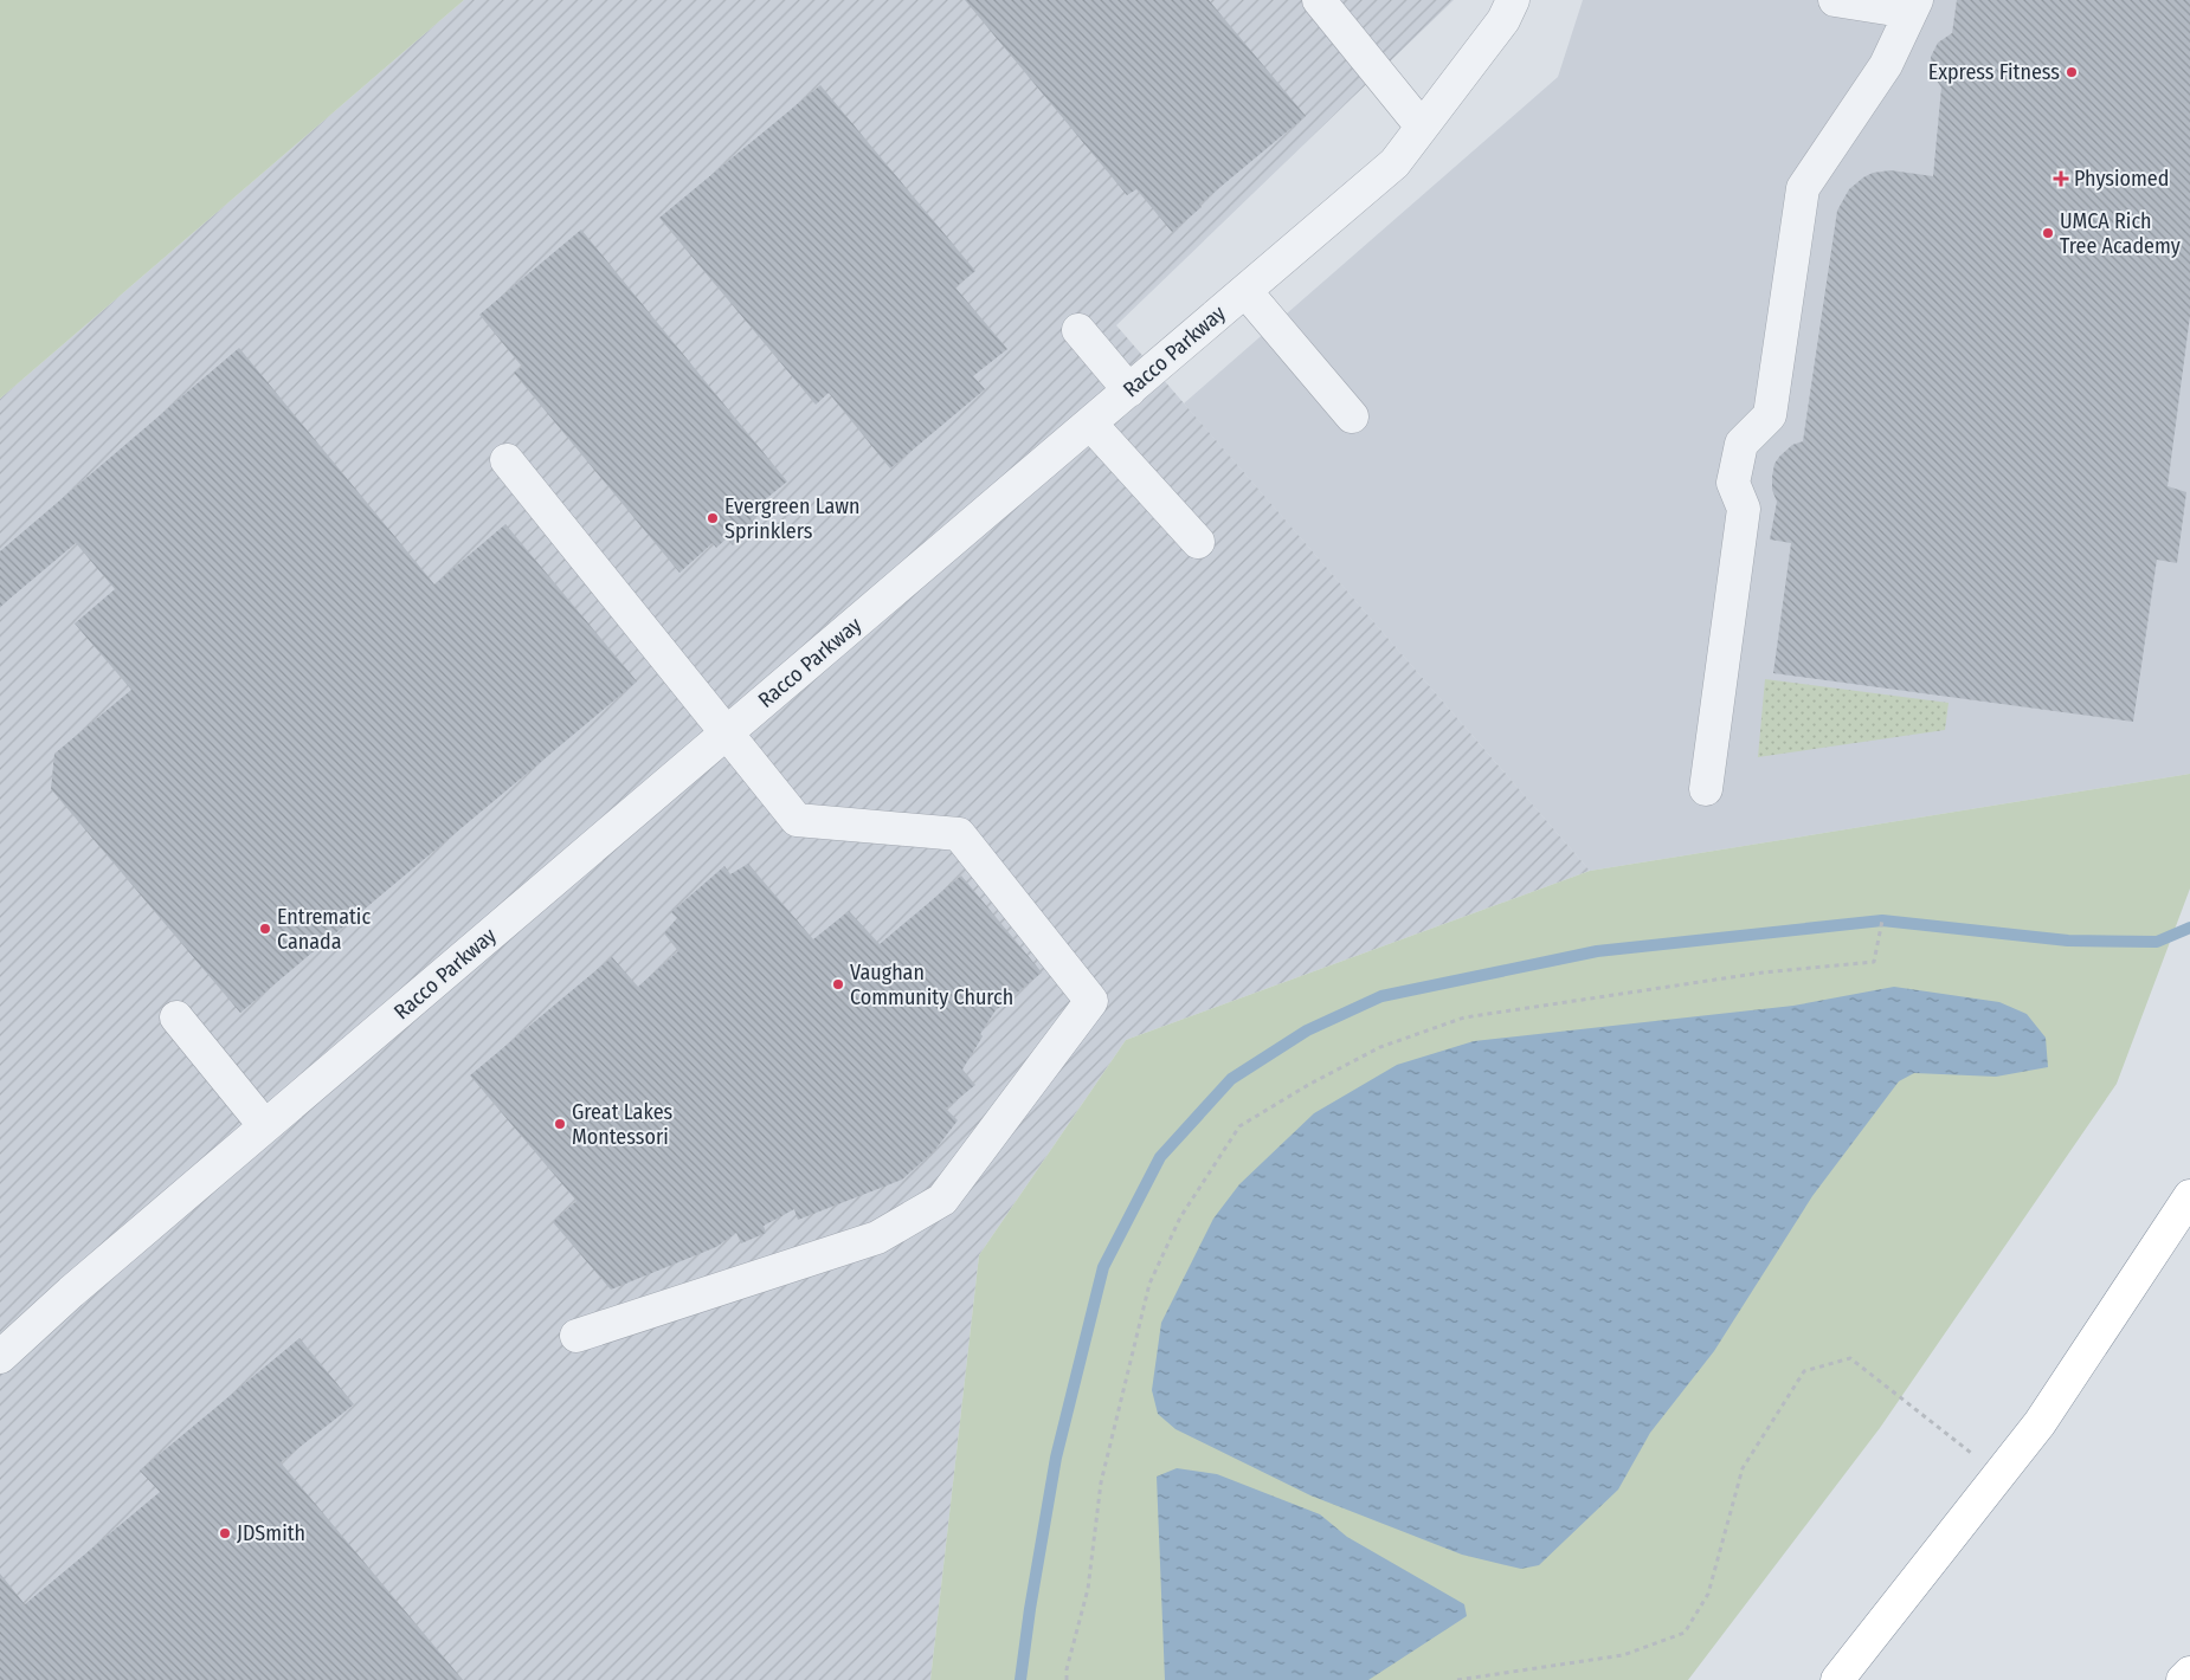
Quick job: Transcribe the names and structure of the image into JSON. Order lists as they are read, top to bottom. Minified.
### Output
{"streets":{"street":["Racco Parkway"]},"places":{"other":["Express Fitness","UMCA Rich Tree Academy","Evergreen Lawn Sprinklers","Entrematic Canada","Vaughan Community Church","Great Lakes Montessori","JDSmith"],"health":["Physiomed"]}}
